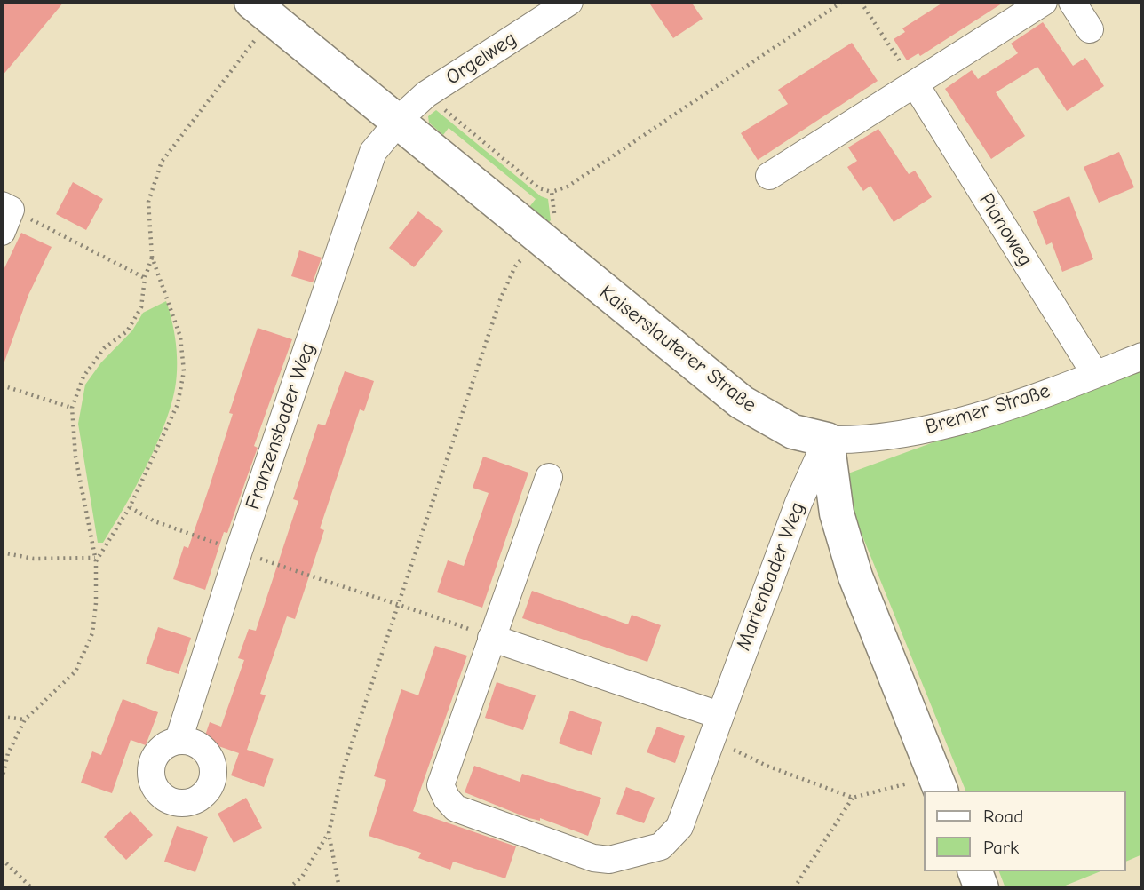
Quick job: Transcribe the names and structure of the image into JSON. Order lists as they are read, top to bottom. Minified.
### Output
{"streets":{"street":["Orgelweg","Pianoweg","Kaiserslauterer Straße","Bremer Straße","Franzensbader Weg","Marienbader Weg"]},"crossings":[["Orgelweg","Kaiserslauterer Straße"],["Orgelweg","Franzensbader Weg"],["Pianoweg","Bremer Straße"],["Kaiserslauterer Straße","Bremer Straße"],["Kaiserslauterer Straße","Franzensbader Weg"],["Kaiserslauterer Straße","Marienbader Weg"],["Bremer Straße","Marienbader Weg"]],"legend":["Road","Park"]}
